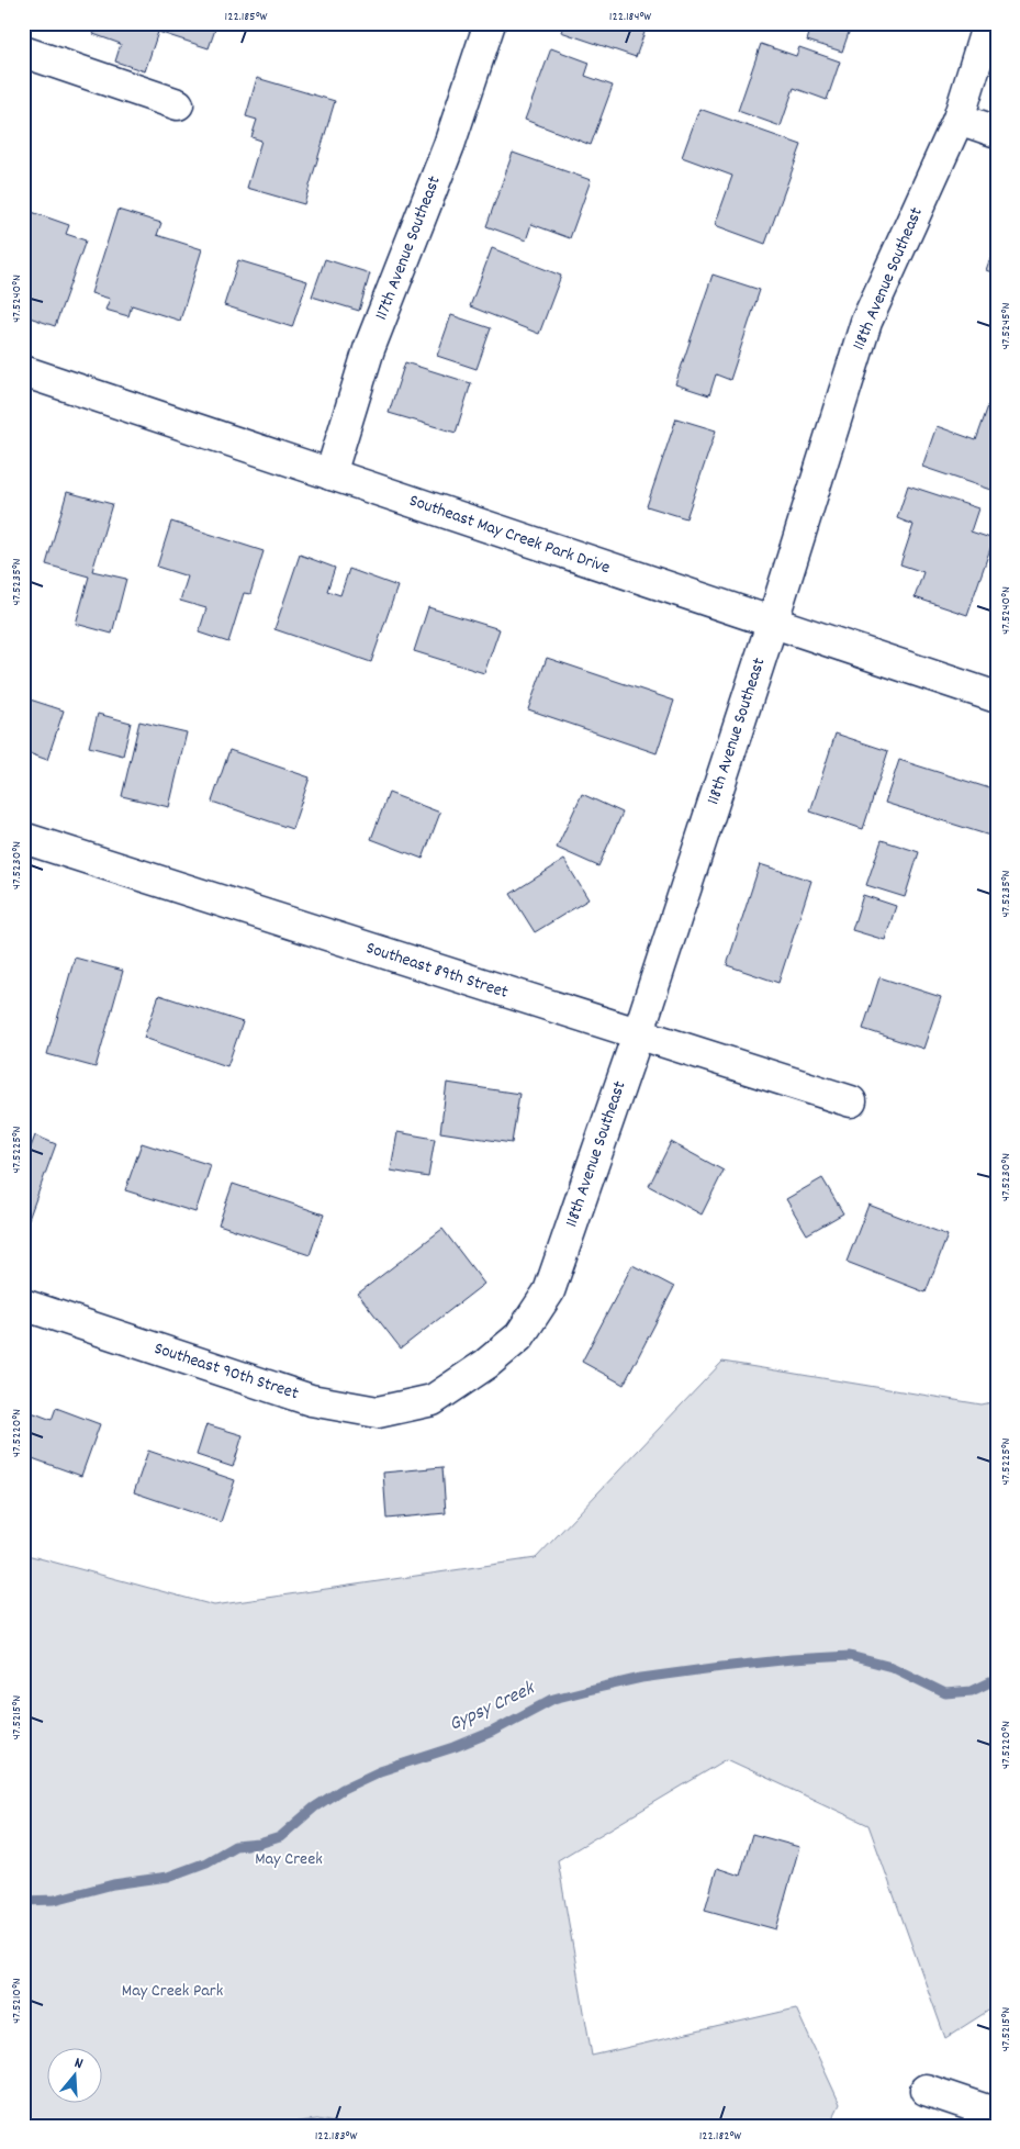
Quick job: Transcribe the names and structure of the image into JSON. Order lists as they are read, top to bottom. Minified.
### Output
{"streets":{"street":["117th Avenue Southeast","118th Avenue Southeast","Southeast May Creek Park Drive","Southeast 89th Street","Southeast 90th Street"]},"crossings":[["117th Avenue Southeast","Southeast May Creek Park Drive"],["118th Avenue Southeast","Southeast May Creek Park Drive"],["118th Avenue Southeast","Southeast 89th Street"],["118th Avenue Southeast","Southeast 90th Street"]],"water":["Gypsy Creek"],"parks":["May Creek","May Creek Park"],"north":"top","coordinates":["122.185°W","122.184°W","47.5240°N","47.5245°N","47.5235°N","47.5230°N","47.5225°N","47.5220°N","47.5215°N","47.5210°N","122.183°W","122.182°W"]}
